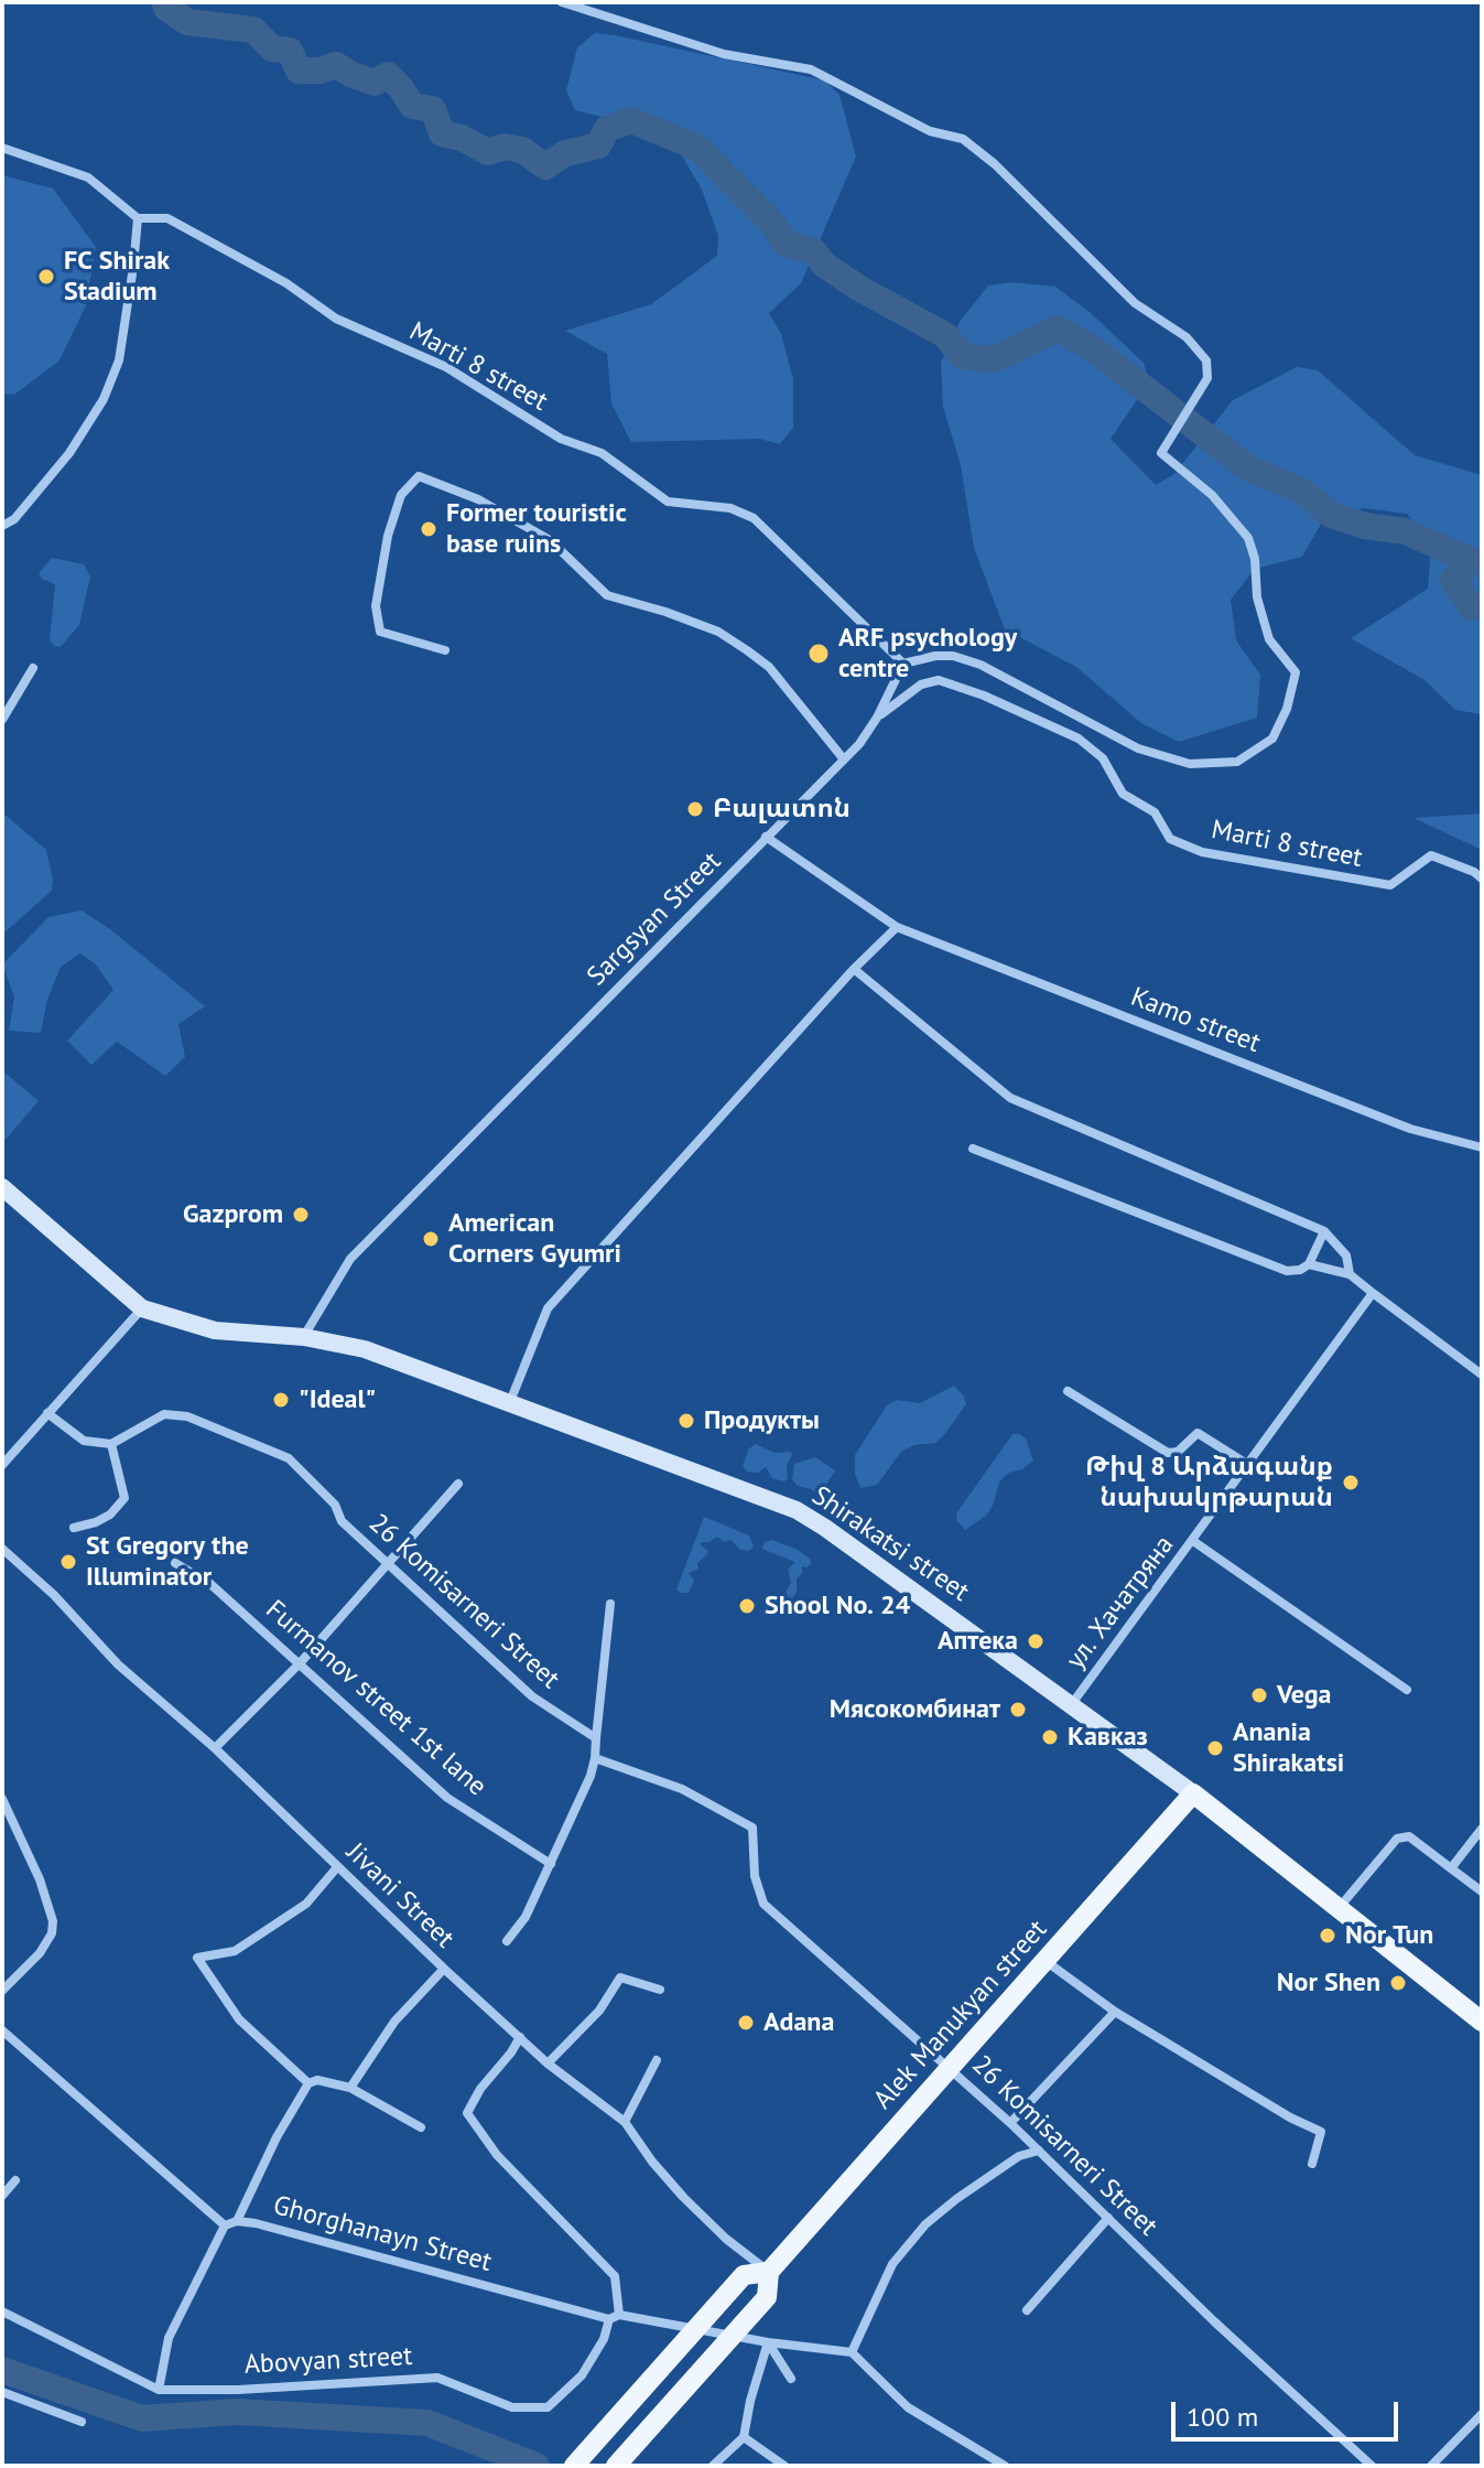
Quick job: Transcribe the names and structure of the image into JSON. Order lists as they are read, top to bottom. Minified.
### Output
{"streets":{"main road":["Shirakatsi street","Alek Manukyan street"],"street":["Marti 8 street","Sargsyan Street","Kamo street","26 Komisarneri Street","ул. Хачатряна","Furmanov street 1st lane","Jivani Street","Ghorghanayn Street","Abovyan street"]},"crossings":[["Marti 8 street","Sargsyan Street"],["Sargsyan Street","Kamo street"],["Sargsyan Street","Shirakatsi street"],["Shirakatsi street","ул. Хачатряна"],["Shirakatsi street","Alek Manukyan street"],["26 Komisarneri Street","Alek Manukyan street"],["Jivani Street","Alek Manukyan street"],["Ghorghanayn Street","Abovyan street"]],"places":["FC Shirak Stadium","Former touristic base ruins","ARF psychology centre","Բալատոն","Gazprom","American Corners Gyumri","\"Ideal\"","Продукты","Թիվ 8 Արձագանք նախակրթարան","St Gregory the Illuminator","Shool No. 24","Аптека","Vega","Мясокомбинат","Кавказ","Anania Shirakatsi","Nor Tun","Nor Shen","Adana"],"scale_bar":"100 m"}
